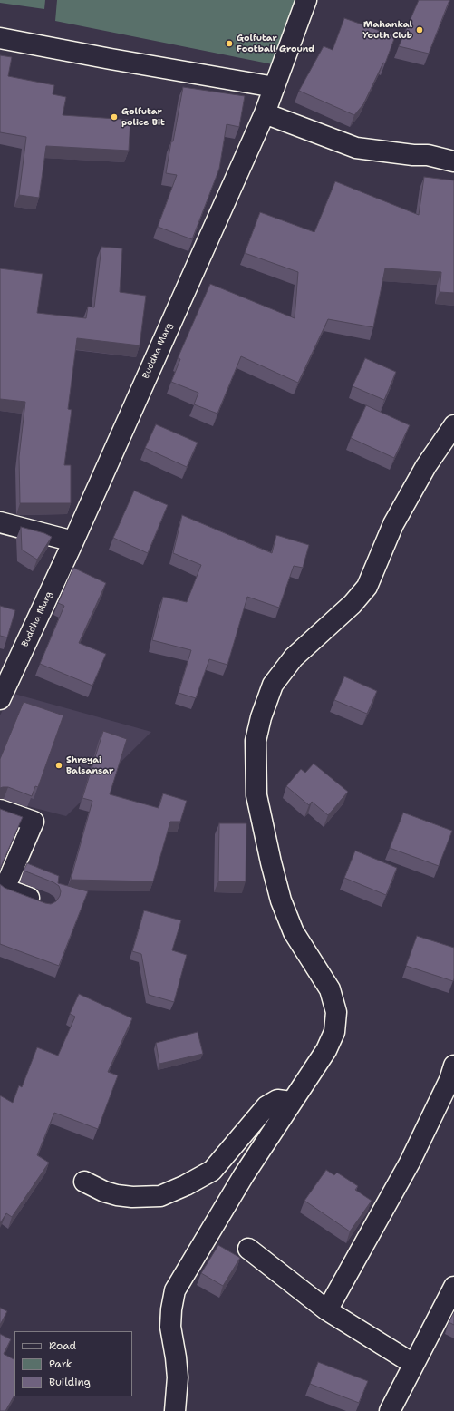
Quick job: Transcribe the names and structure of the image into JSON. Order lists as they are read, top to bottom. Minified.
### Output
{"streets":{"street":["Buddha Marg"]},"places":["Mahankal Youth Club","Golfutar Football Ground","Golfutar police Bit","Shreyai Balsansar"],"legend":["Road","Park","Building"]}
